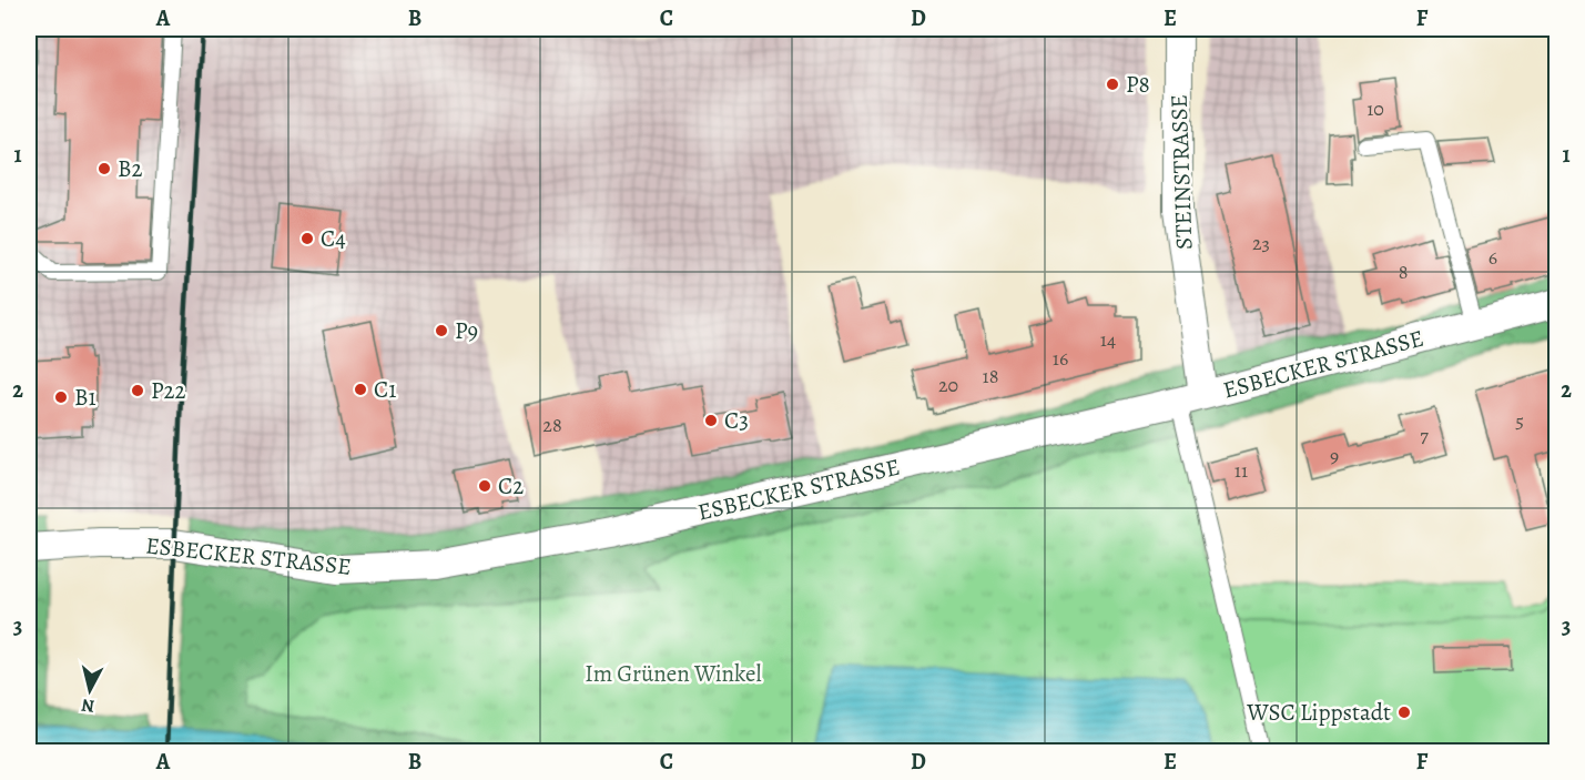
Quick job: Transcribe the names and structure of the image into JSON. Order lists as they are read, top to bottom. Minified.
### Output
{"streets":{"street":["STEINSTRASSE","ESBECKER STRASSE"]},"crossings":[["STEINSTRASSE","ESBECKER STRASSE"]],"parks":["Im Grünen Winkel"],"places":["P8","B2","C4","P9","C1","P22","B1","C3","C2","WSC Lippstadt"],"house_numbers":["10","23","6","8","14","16","18","20","5","28","7","9","11"],"north":"bottom","grid":{"columns":["A","B","C","D","E","F"],"rows":["1","2","3"]}}
